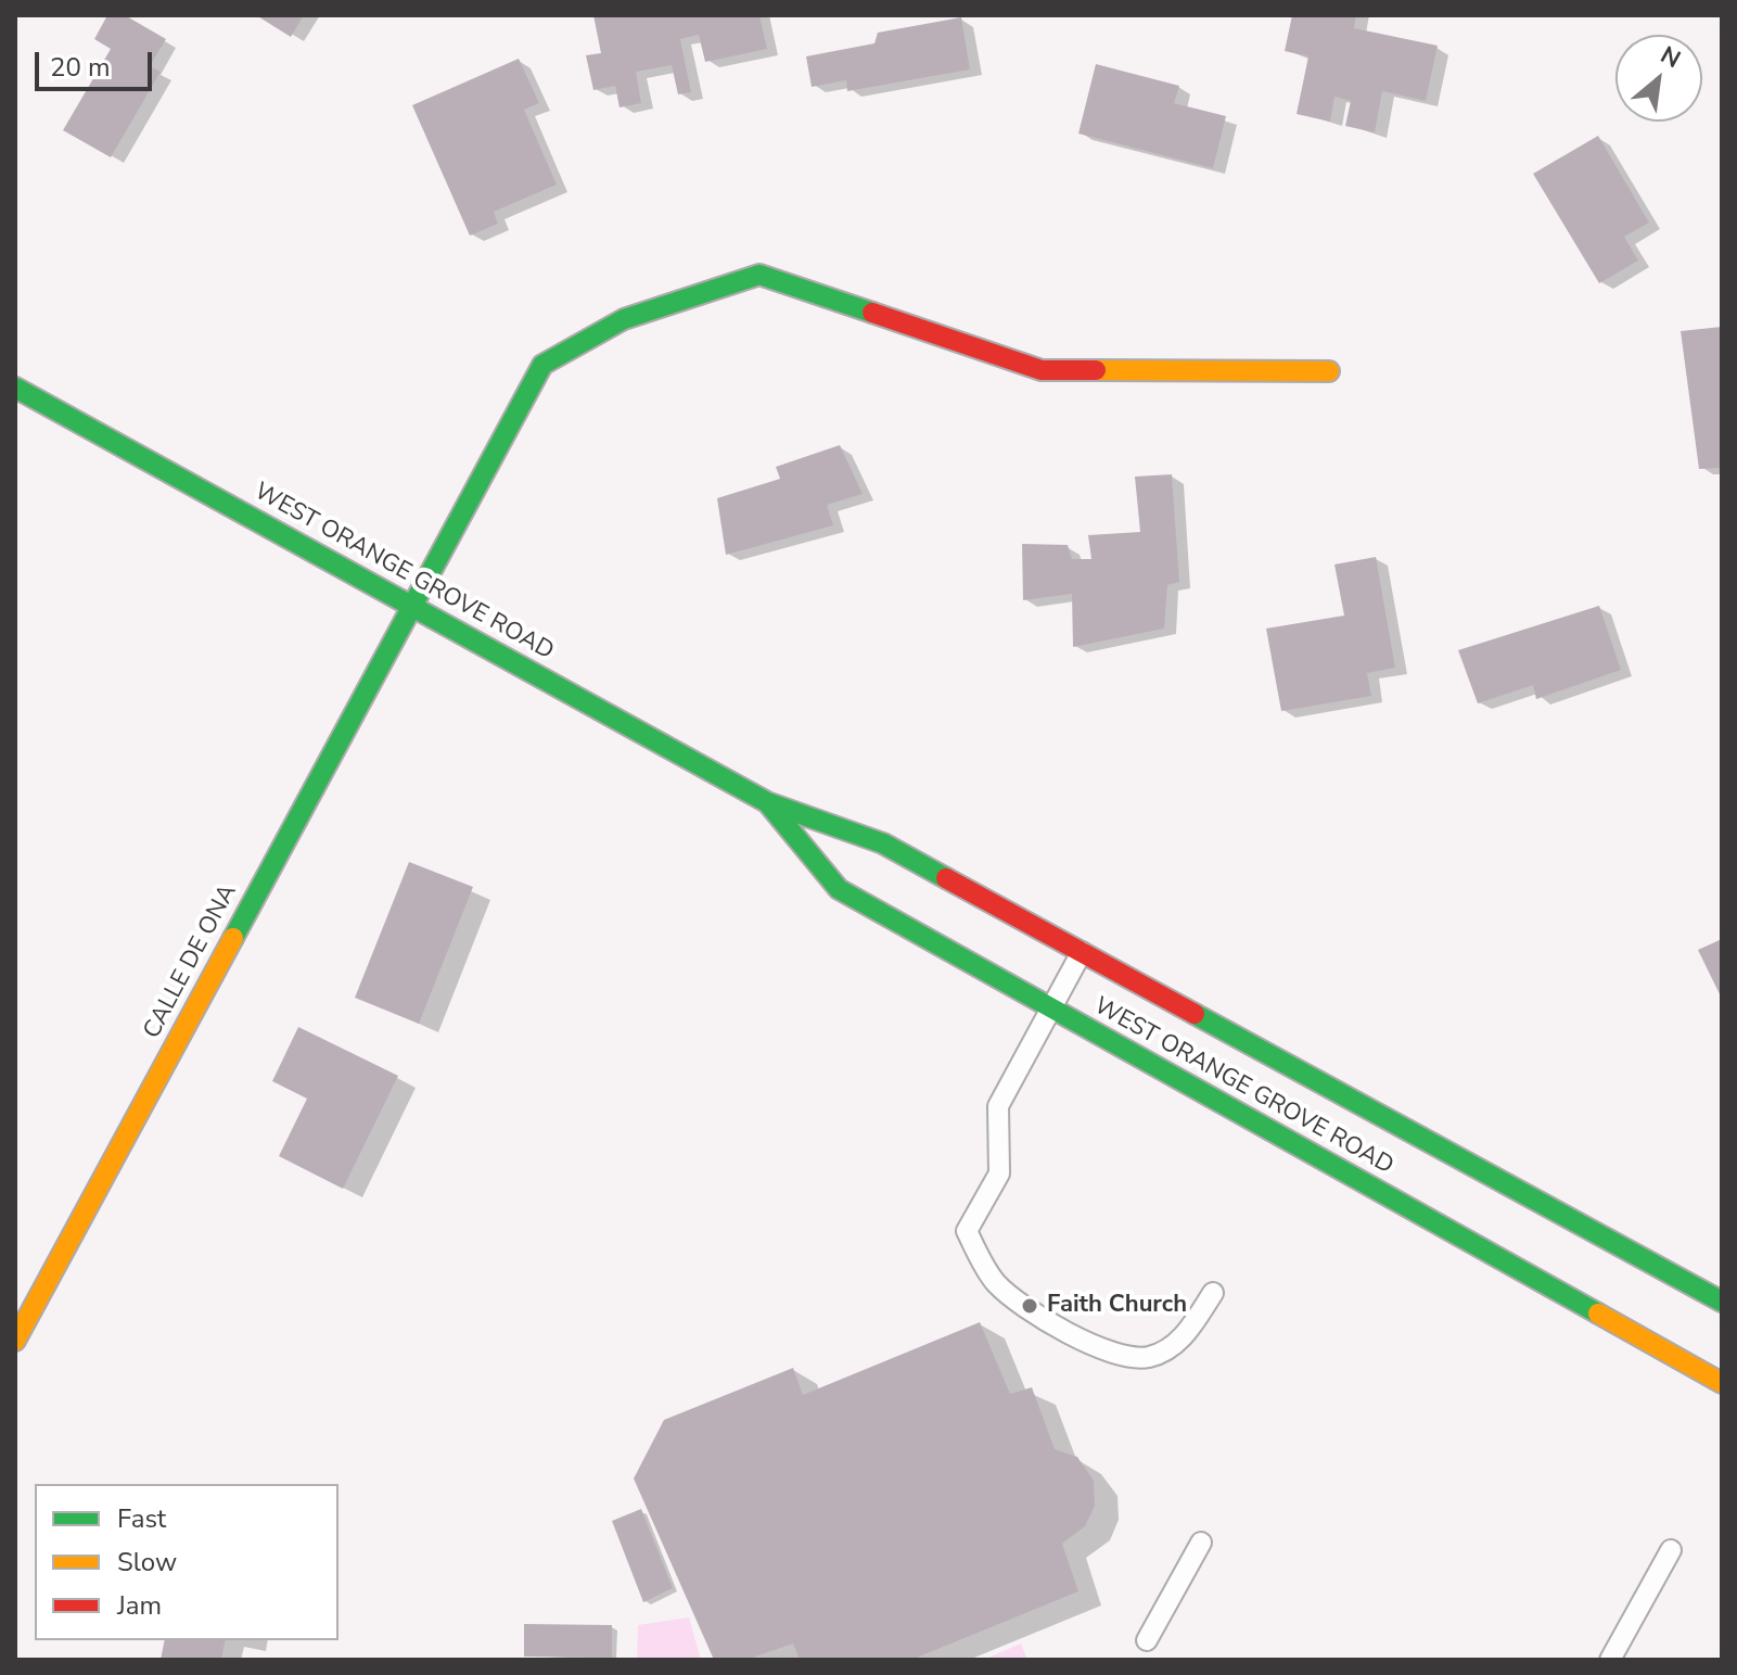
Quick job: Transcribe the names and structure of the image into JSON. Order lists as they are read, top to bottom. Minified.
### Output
{"streets":{"main road":["WEST ORANGE GROVE ROAD","CALLE DE ONA"]},"crossings":[["WEST ORANGE GROVE ROAD","CALLE DE ONA"]],"places":["Faith Church"],"legend":["Fast","Slow","Jam"],"scale_bar":"20 m","north":"top right"}
